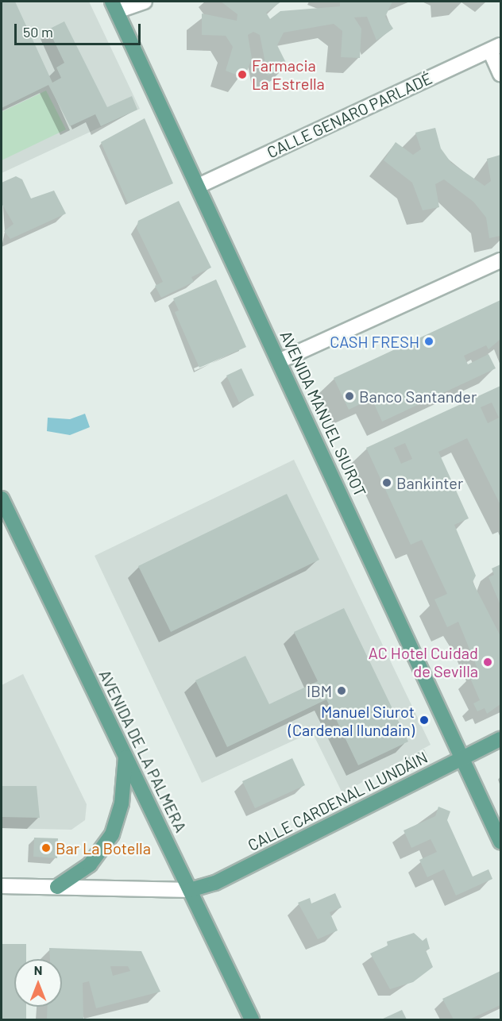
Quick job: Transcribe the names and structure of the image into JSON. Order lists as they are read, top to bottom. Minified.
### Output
{"streets":{"main road":["AVENIDA MANUEL SIUROT","AVENIDA DE LA PALMERA","CALLE CARDENAL ILUNDÁIN"],"street":["CALLE GENARO PARLADÉ"]},"crossings":[["CALLE GENARO PARLADÉ","AVENIDA MANUEL SIUROT"],["AVENIDA MANUEL SIUROT","CALLE CARDENAL ILUNDÁIN"],["AVENIDA DE LA PALMERA","CALLE CARDENAL ILUNDÁIN"]],"places":["Farmacia La Estrella","CASH FRESH","Banco Santander","Bankinter","AC Hotel Cuidad de Sevilla","IBM","Manuel Siurot (Cardenal Ilundain)","Bar La Botella"],"scale_bar":"50 m","north":"top"}
